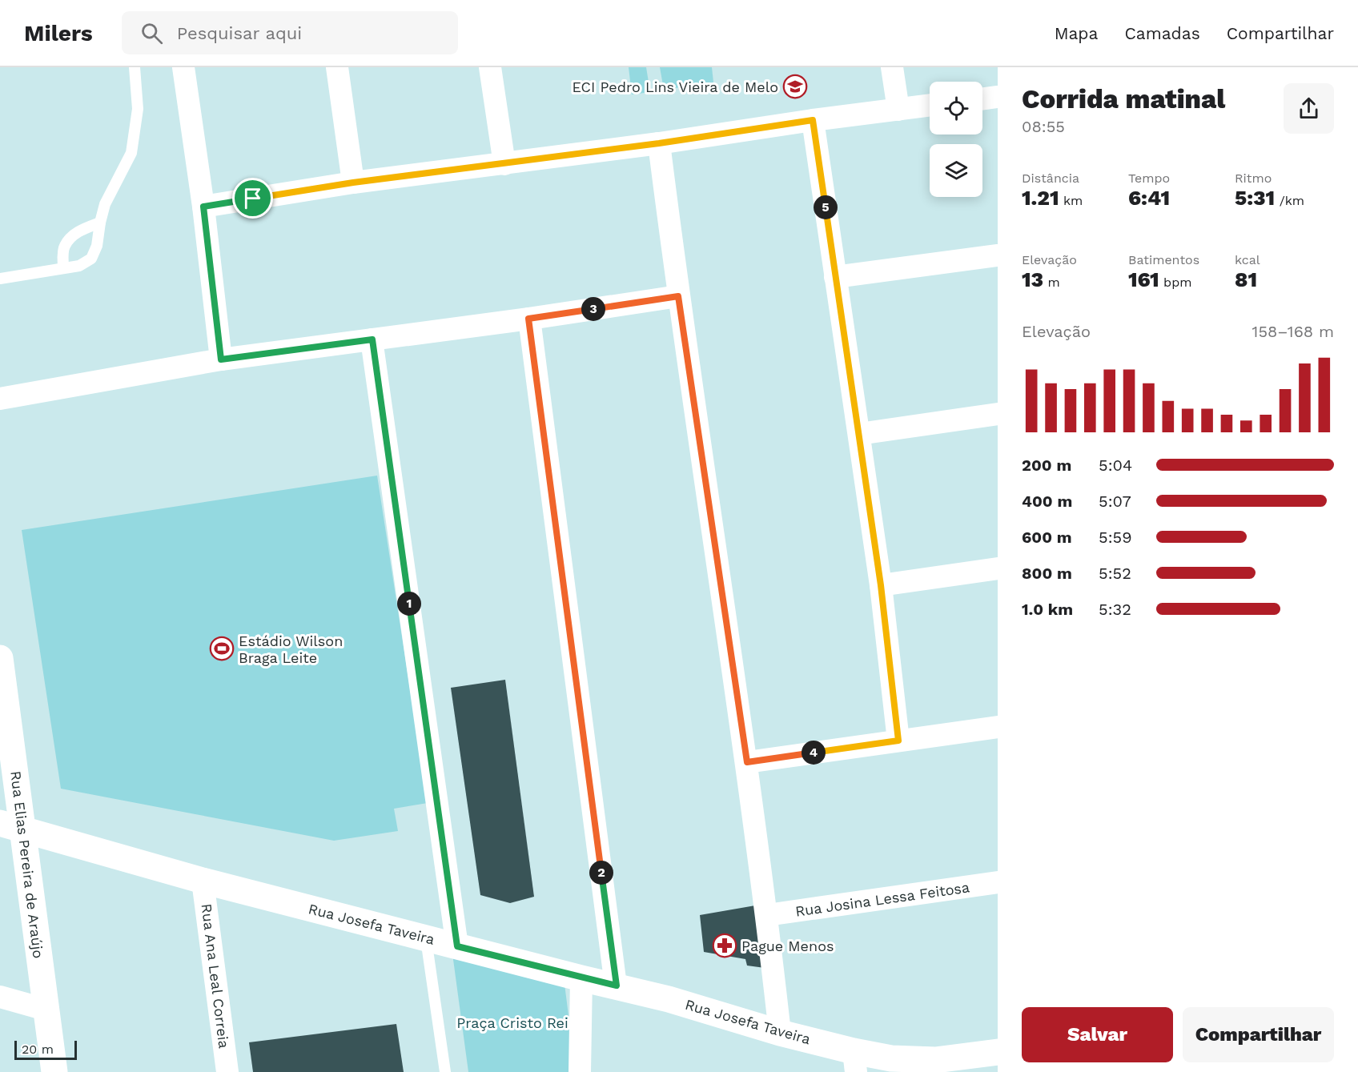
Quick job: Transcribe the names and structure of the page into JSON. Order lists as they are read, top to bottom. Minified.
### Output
{"streets":{"main road":["Rua Elias Pereira de Araújo","Rua Josefa Taveira"],"street":["Rua Josina Lessa Feitosa","Rua Ana Leal Correia"]},"crossings":[["Rua Elias Pereira de Araújo","Rua Josefa Taveira"],["Rua Josefa Taveira","Rua Ana Leal Correia"]],"parks":["Praça Cristo Rei"],"places":{"school or university":["ECI Pedro Lins Vieira de Melo"],"sports":["Estádio Wilson Braga Leite"],"pharmacy":["Pague Menos"]},"scale_bar":"20 m","page":{"header":"Milers","search":"Pesquisar aqui","nav":["Mapa","Camadas","Compartilhar"],"heading":["Corrida matinal","08:55"],"stats":[["Distância","1.21 km"],["Tempo","6:41"],["Ritmo","5:31 /km"],["Elevação","13 m"],["Batimentos","161 bpm"],["kcal","81"]],"pins":["5","3","1","4","2"],"chart":["Elevação","158–168 m"],"list":[{"name":"200 m","note":"5:04"},{"name":"400 m","note":"5:07"},{"name":"600 m","note":"5:59"},{"name":"800 m","note":"5:52"},{"name":"1.0 km","note":"5:32"}],"buttons":["Salvar","Compartilhar"],"scale":"20 m"}}
